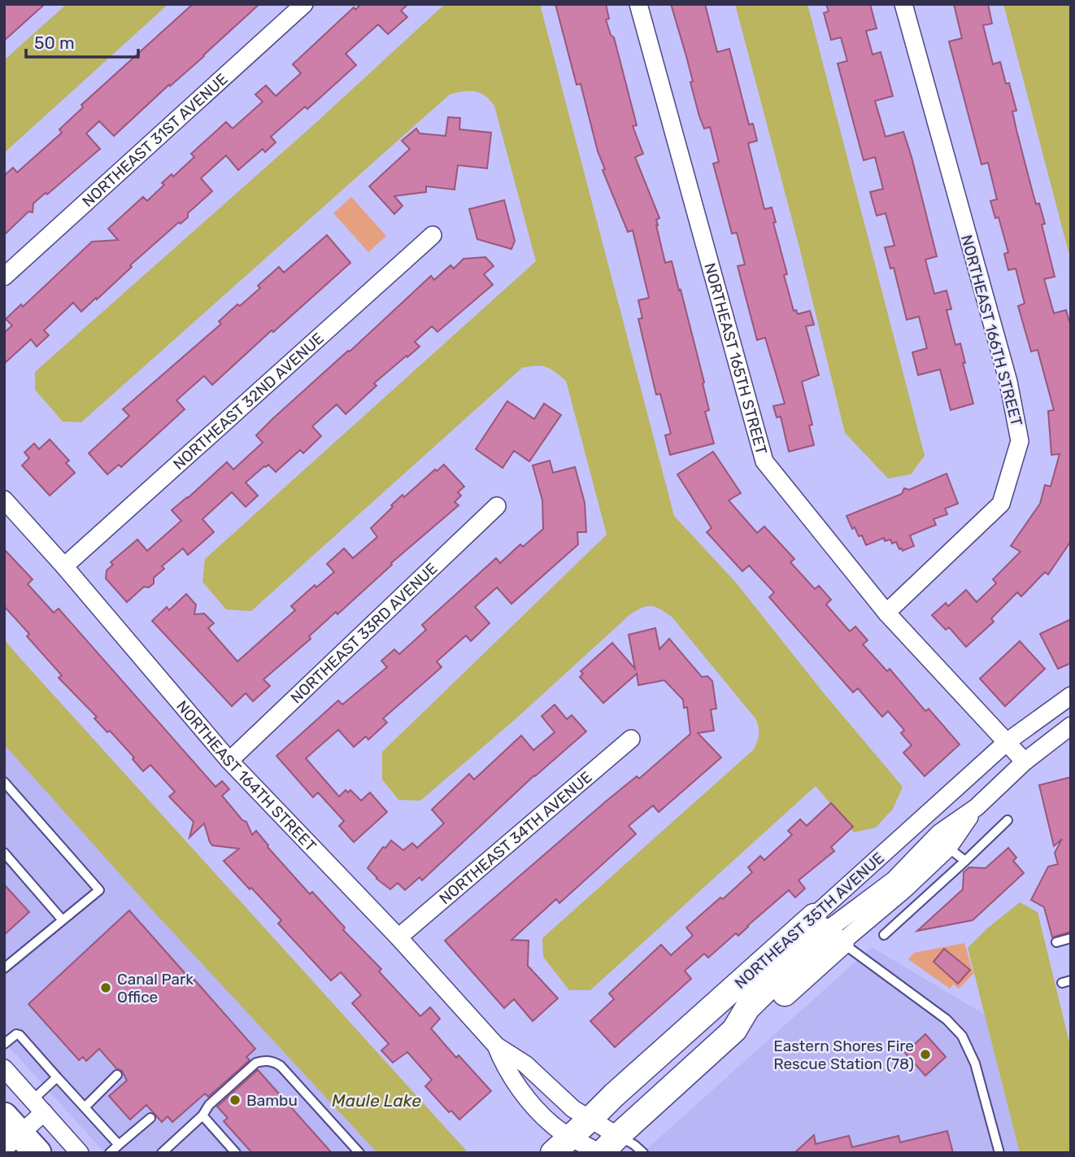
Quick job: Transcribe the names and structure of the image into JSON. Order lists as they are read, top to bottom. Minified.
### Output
{"streets":{"street":["NORTHEAST 31ST AVENUE","NORTHEAST 166TH STREET","NORTHEAST 165TH STREET","NORTHEAST 32ND AVENUE","NORTHEAST 33RD AVENUE","NORTHEAST 164TH STREET","NORTHEAST 34TH AVENUE","NORTHEAST 35TH AVENUE"]},"crossings":[["NORTHEAST 166TH STREET","NORTHEAST 165TH STREET"],["NORTHEAST 165TH STREET","NORTHEAST 35TH AVENUE"],["NORTHEAST 32ND AVENUE","NORTHEAST 164TH STREET"],["NORTHEAST 33RD AVENUE","NORTHEAST 164TH STREET"],["NORTHEAST 164TH STREET","NORTHEAST 34TH AVENUE"],["NORTHEAST 164TH STREET","NORTHEAST 35TH AVENUE"]],"water":["Maule Lake"],"places":["Canal Park Office","Eastern Shores Fire Rescue Station (78)","Bambu"],"scale_bar":"50 m"}
